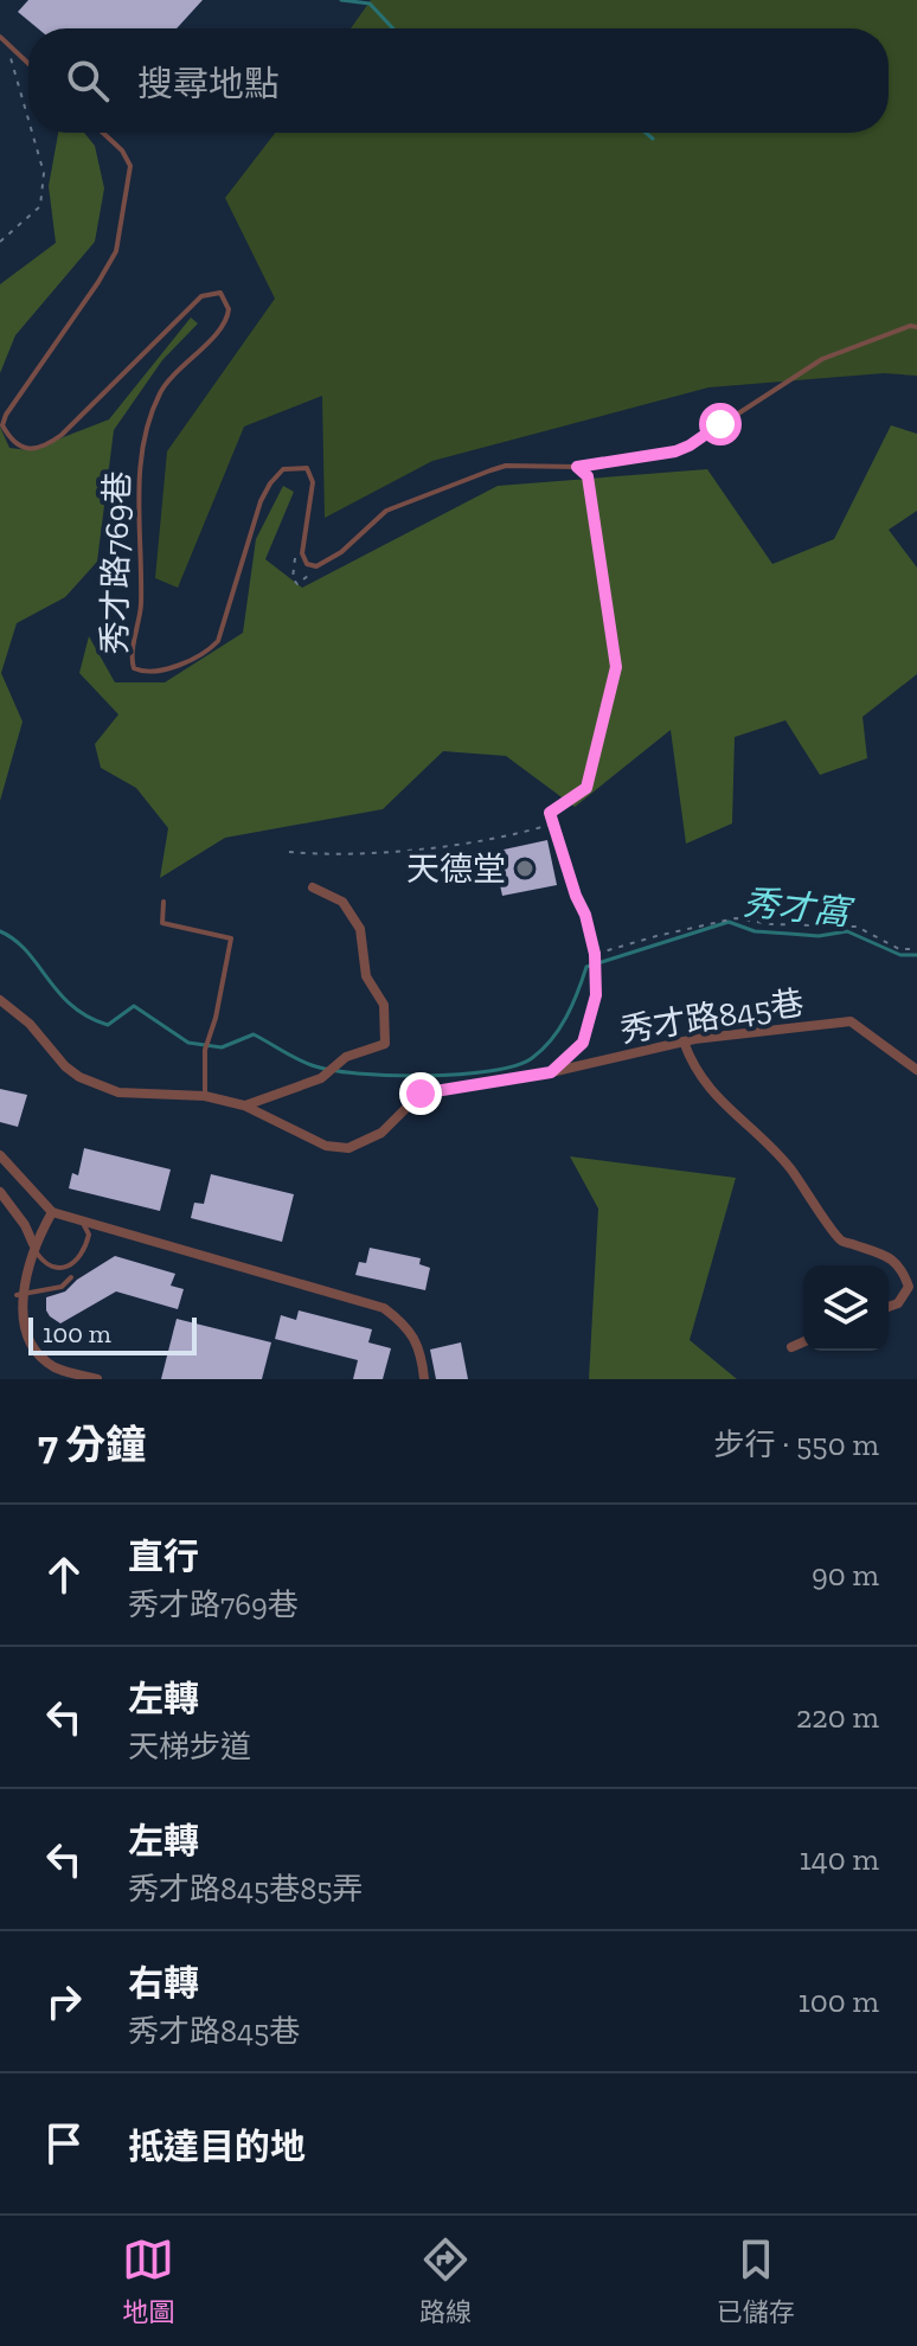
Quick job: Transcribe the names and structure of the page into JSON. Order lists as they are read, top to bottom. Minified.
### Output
{"streets":{"street":["秀才路845巷"],"lane":["秀才路769巷"]},"water":["秀才窩"],"places":["天德堂"],"scale_bar":"100 m","page":{"search":"搜尋地點","scale":"100 m","heading":["7 分鐘","步行 · 550 m"],"list":[["直行","秀才路769巷","90 m"],["左轉","天梯步道","220 m"],["左轉","秀才路845巷85弄","140 m"],["右轉","秀才路845巷","100 m"],"抵達目的地"],"nav":["地圖","路線","已儲存"]}}
